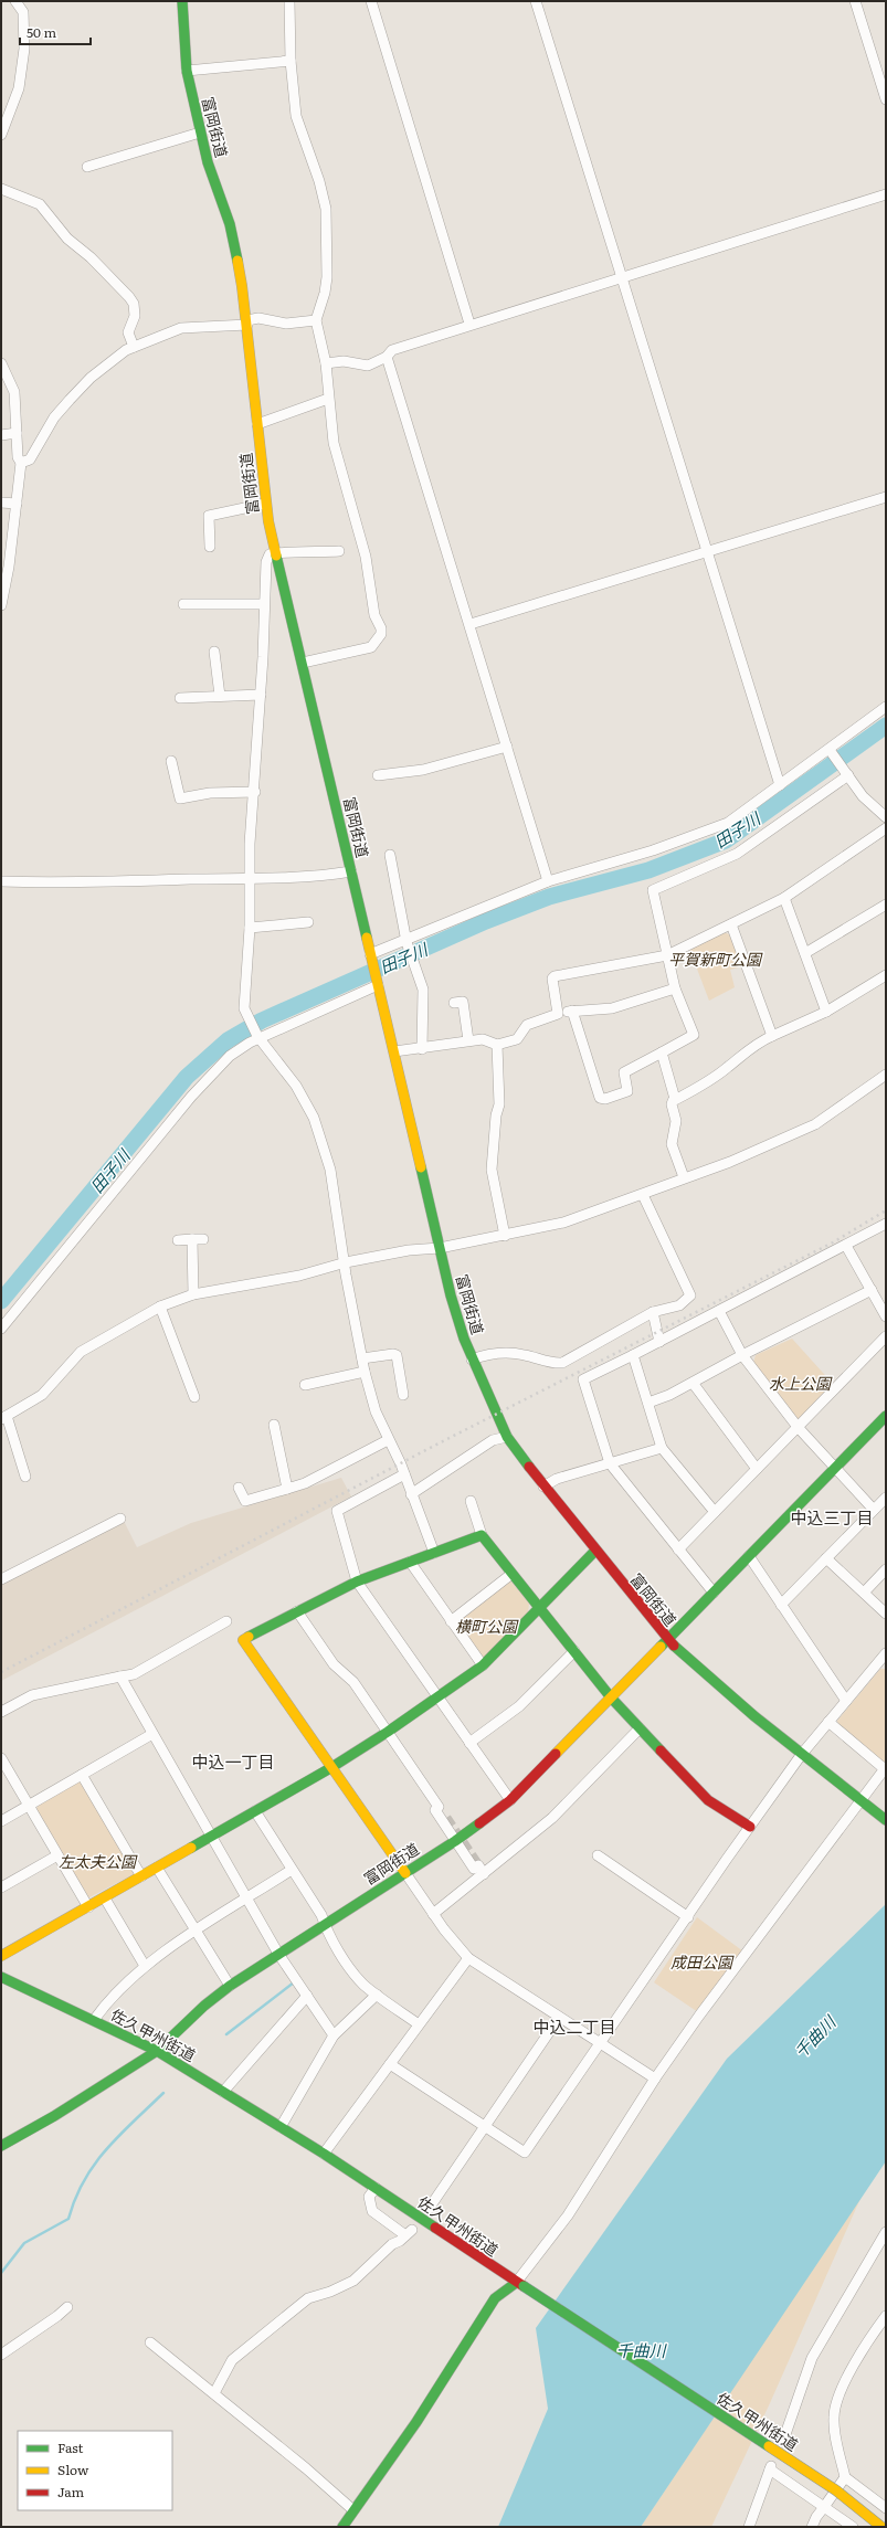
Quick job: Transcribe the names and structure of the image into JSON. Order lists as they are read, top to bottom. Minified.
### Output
{"streets":{"main road":["富岡街道","佐久甲州街道"]},"crossings":[["富岡街道","佐久甲州街道"]],"districts":["中込三丁目","中込一丁目","中込二丁目"],"water":["田子川","千曲川"],"parks":["平賀新町公園","水上公園","横町公園","左太夫公園","成田公園"],"legend":["Fast","Slow","Jam"],"scale_bar":"50 m"}
